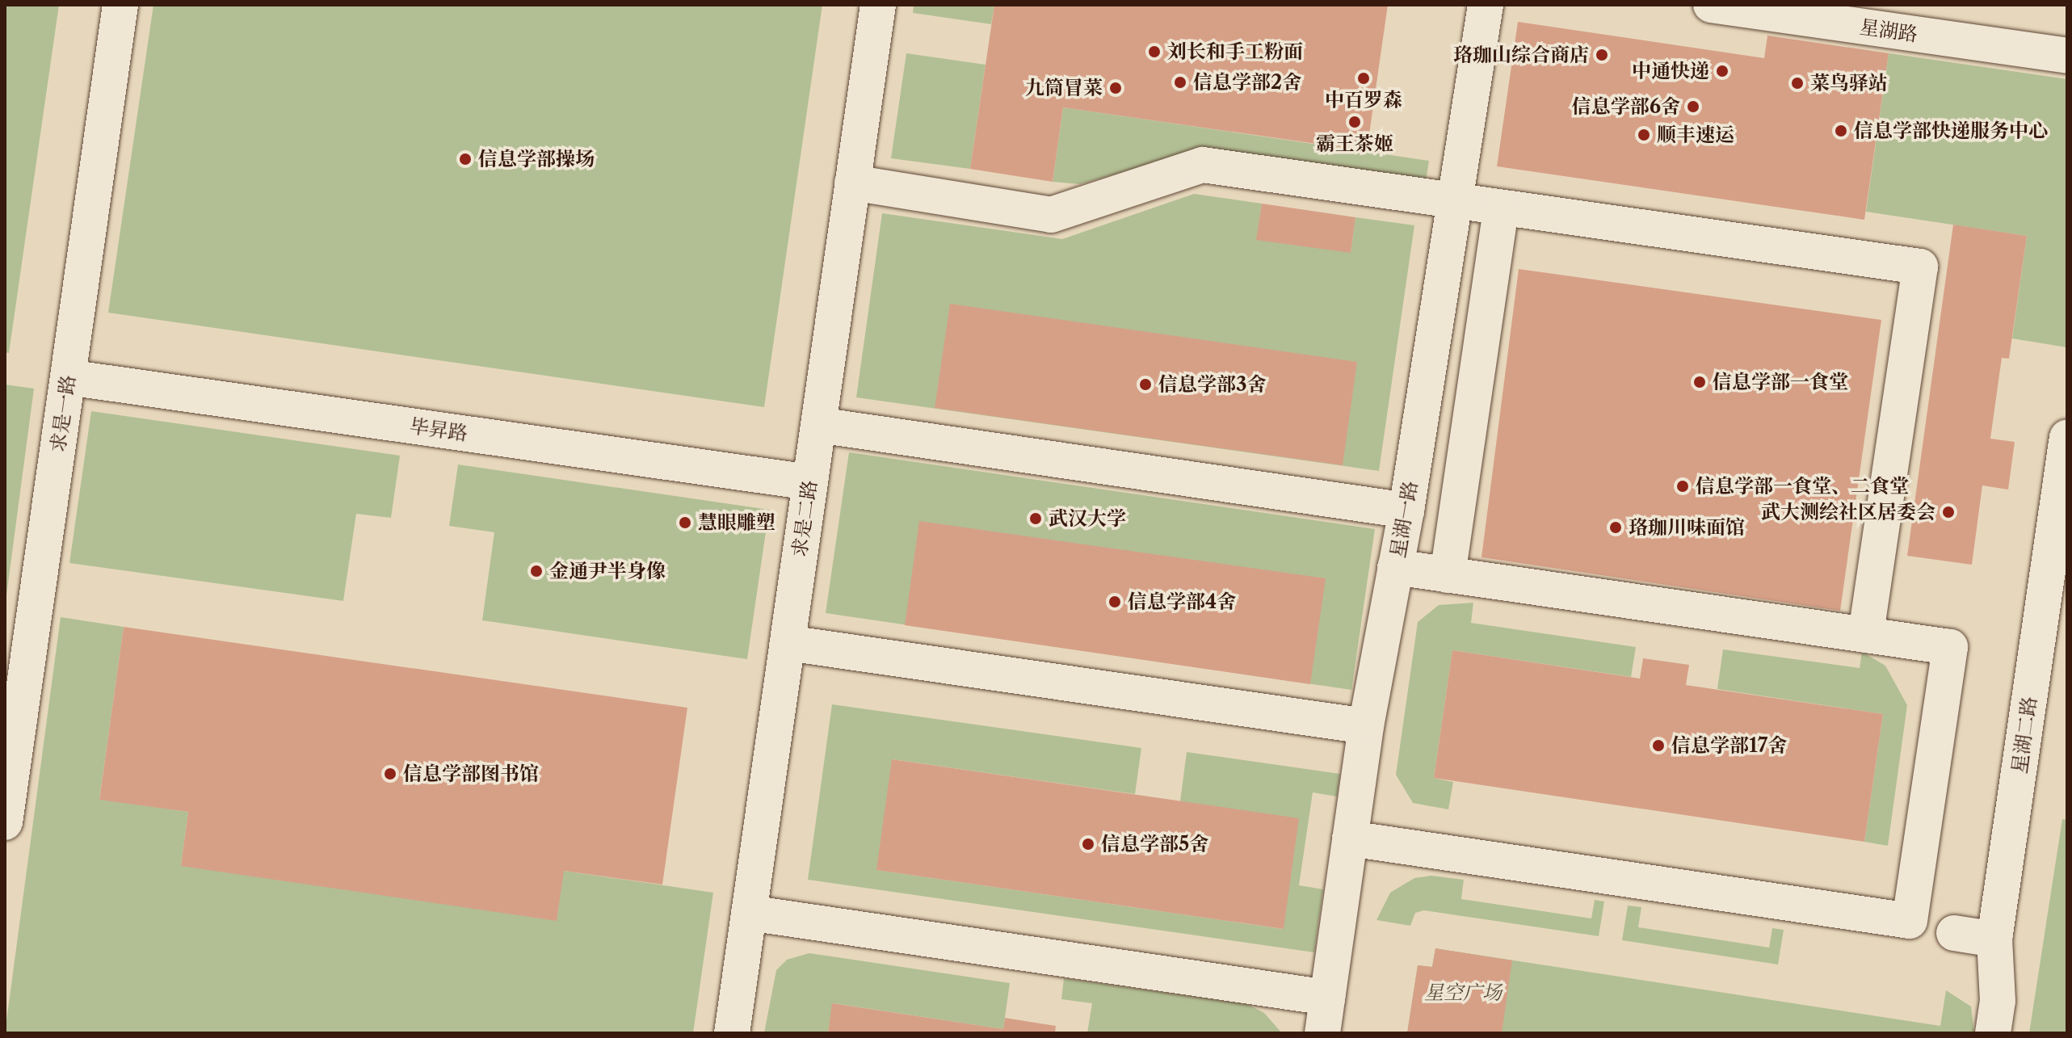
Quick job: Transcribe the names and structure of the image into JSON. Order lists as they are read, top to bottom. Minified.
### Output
{"streets":{"street":["星湖路","求是一路","毕昇路","求是二路","星湖一路","星湖二路"]},"crossings":[["求是一路","毕昇路"],["毕昇路","求是二路"]],"parks":["星空广场"],"places":["刘长和手工粉面","珞珈山综合商店","中通快递","中百罗森","信息学部2舍","菜鸟驿站","九筒冒菜","信息学部6舍","霸王茶姬","信息学部快递服务中心","顺丰速运","信息学部操场","信息学部一食堂","信息学部3舍","信息学部一食堂、二食堂","武大测绘社区居委会","武汉大学","慧眼雕塑","珞珈川味面馆","金通尹半身像","信息学部4舍","信息学部17舍","信息学部图书馆","信息学部5舍"]}
